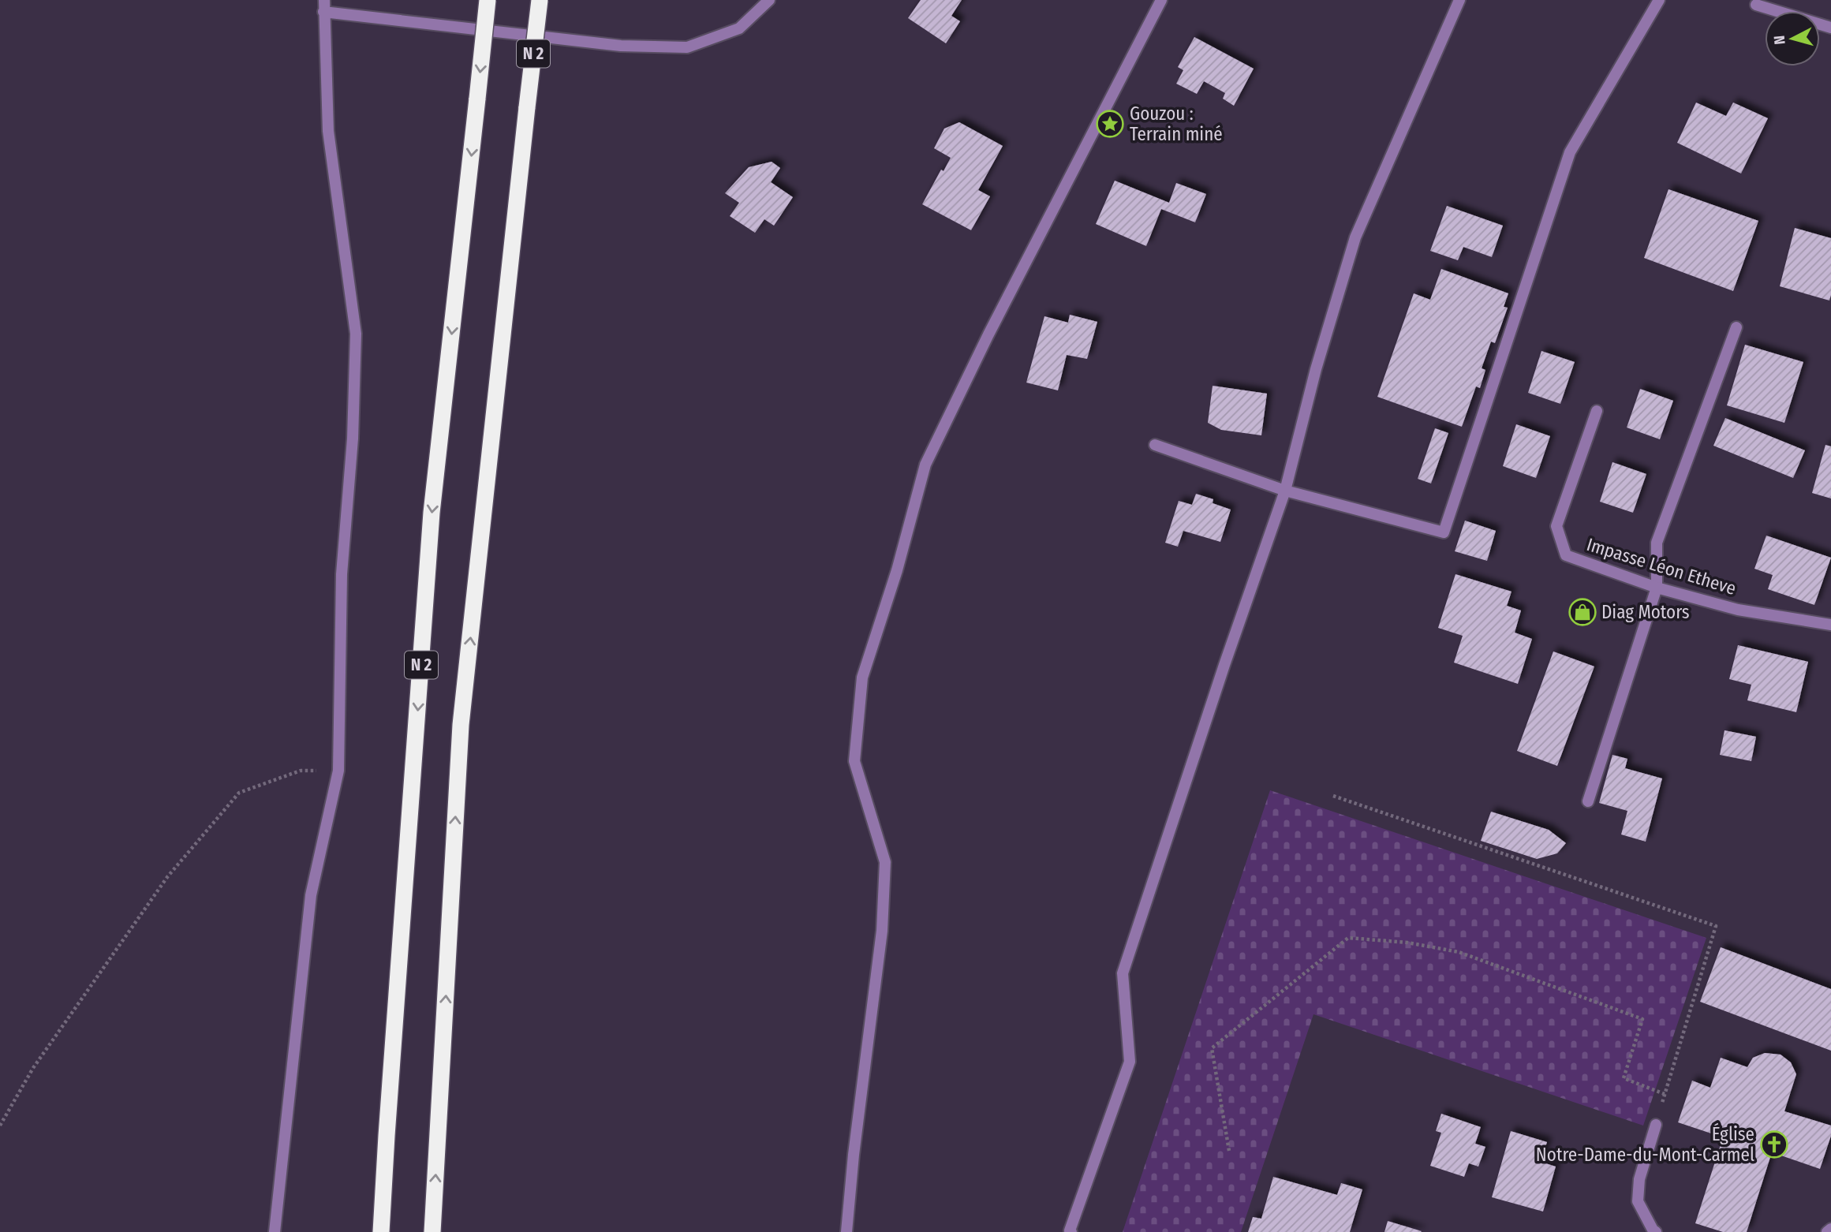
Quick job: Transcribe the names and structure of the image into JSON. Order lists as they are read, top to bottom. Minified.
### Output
{"streets":{"highway":["N 2"],"street":["Impasse Léon Etheve"]},"places":{"place":["Gouzou : Terrain miné"],"shop":["Diag Motors"],"church":["Église Notre-Dame-du-Mont-Carmel"]},"north":"left"}
